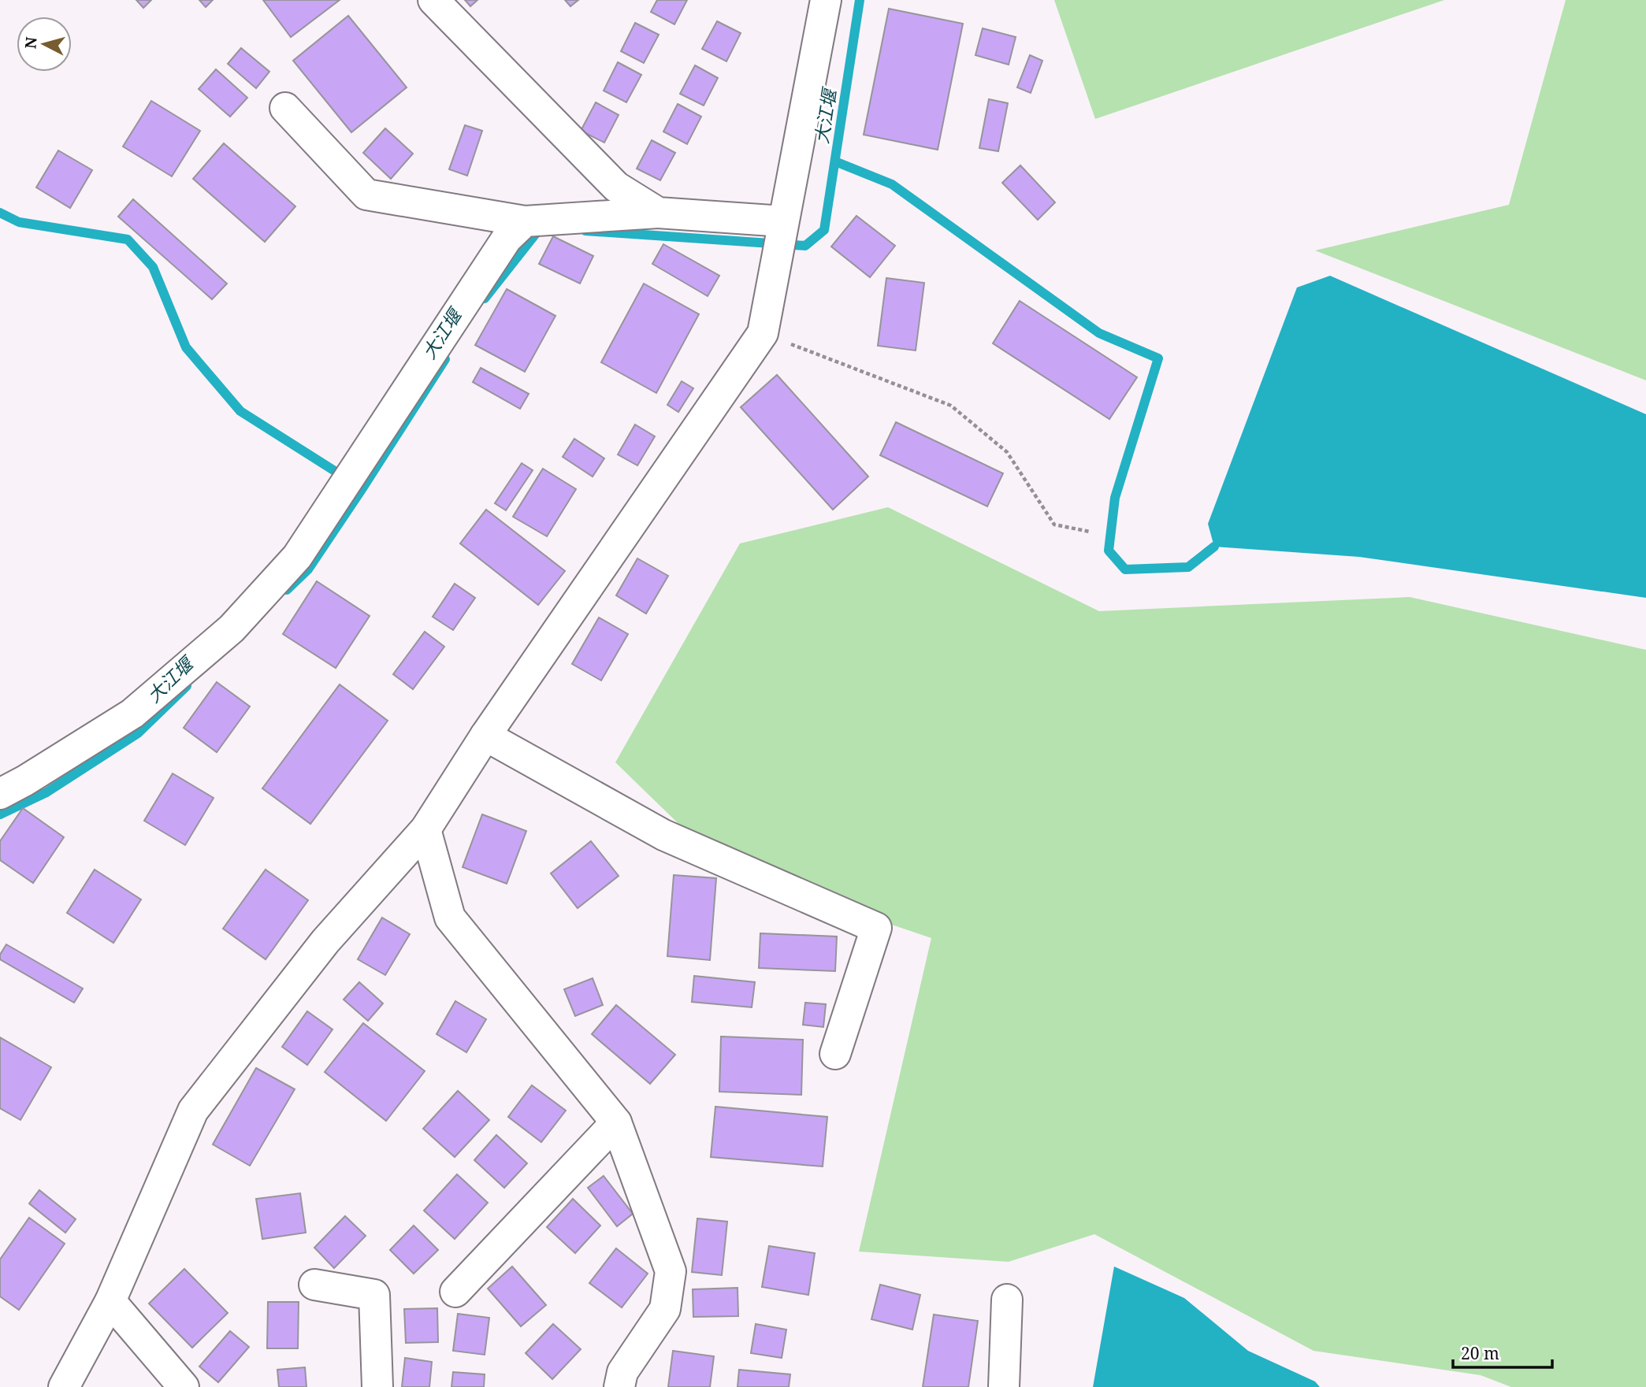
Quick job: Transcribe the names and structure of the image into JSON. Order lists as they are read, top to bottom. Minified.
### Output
{"water":["大江堰"],"scale_bar":"20 m","north":"left"}
